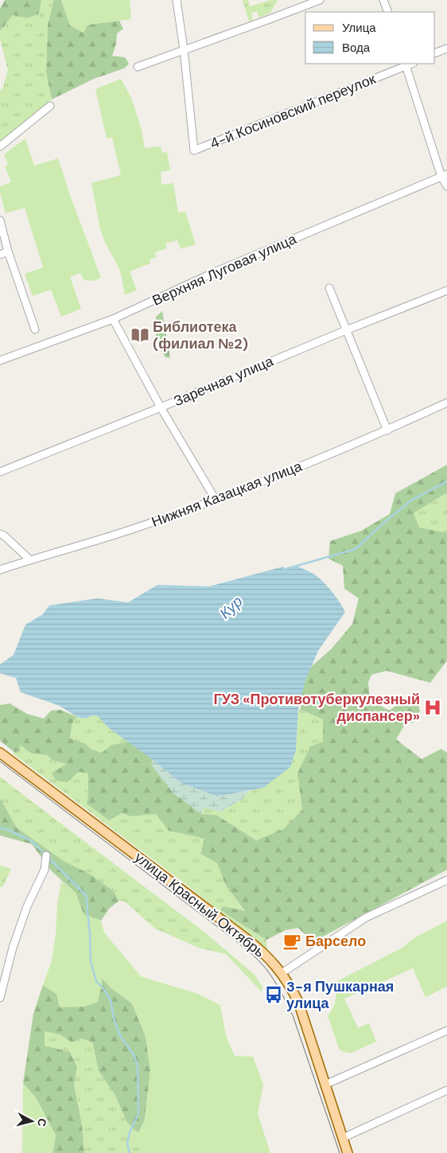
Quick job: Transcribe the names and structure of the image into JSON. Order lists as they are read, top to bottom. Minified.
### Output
{"streets":{"main road":["улица Красный Октябрь"],"street":["4-й Косиновский переулок","Верхняя Луговая улица","Заречная улица","Нижняя Казацкая улица"]},"water":["Кур"],"places":{"library":["Библиотека (филиал №2)"],"hospital":["ГУЗ «Противотуберкулезный диспансер»"],"cafe":["Барсело"],"bus stop":["3-я Пушкарная улица"]},"legend":["Улица","Вода"],"north":"right"}
